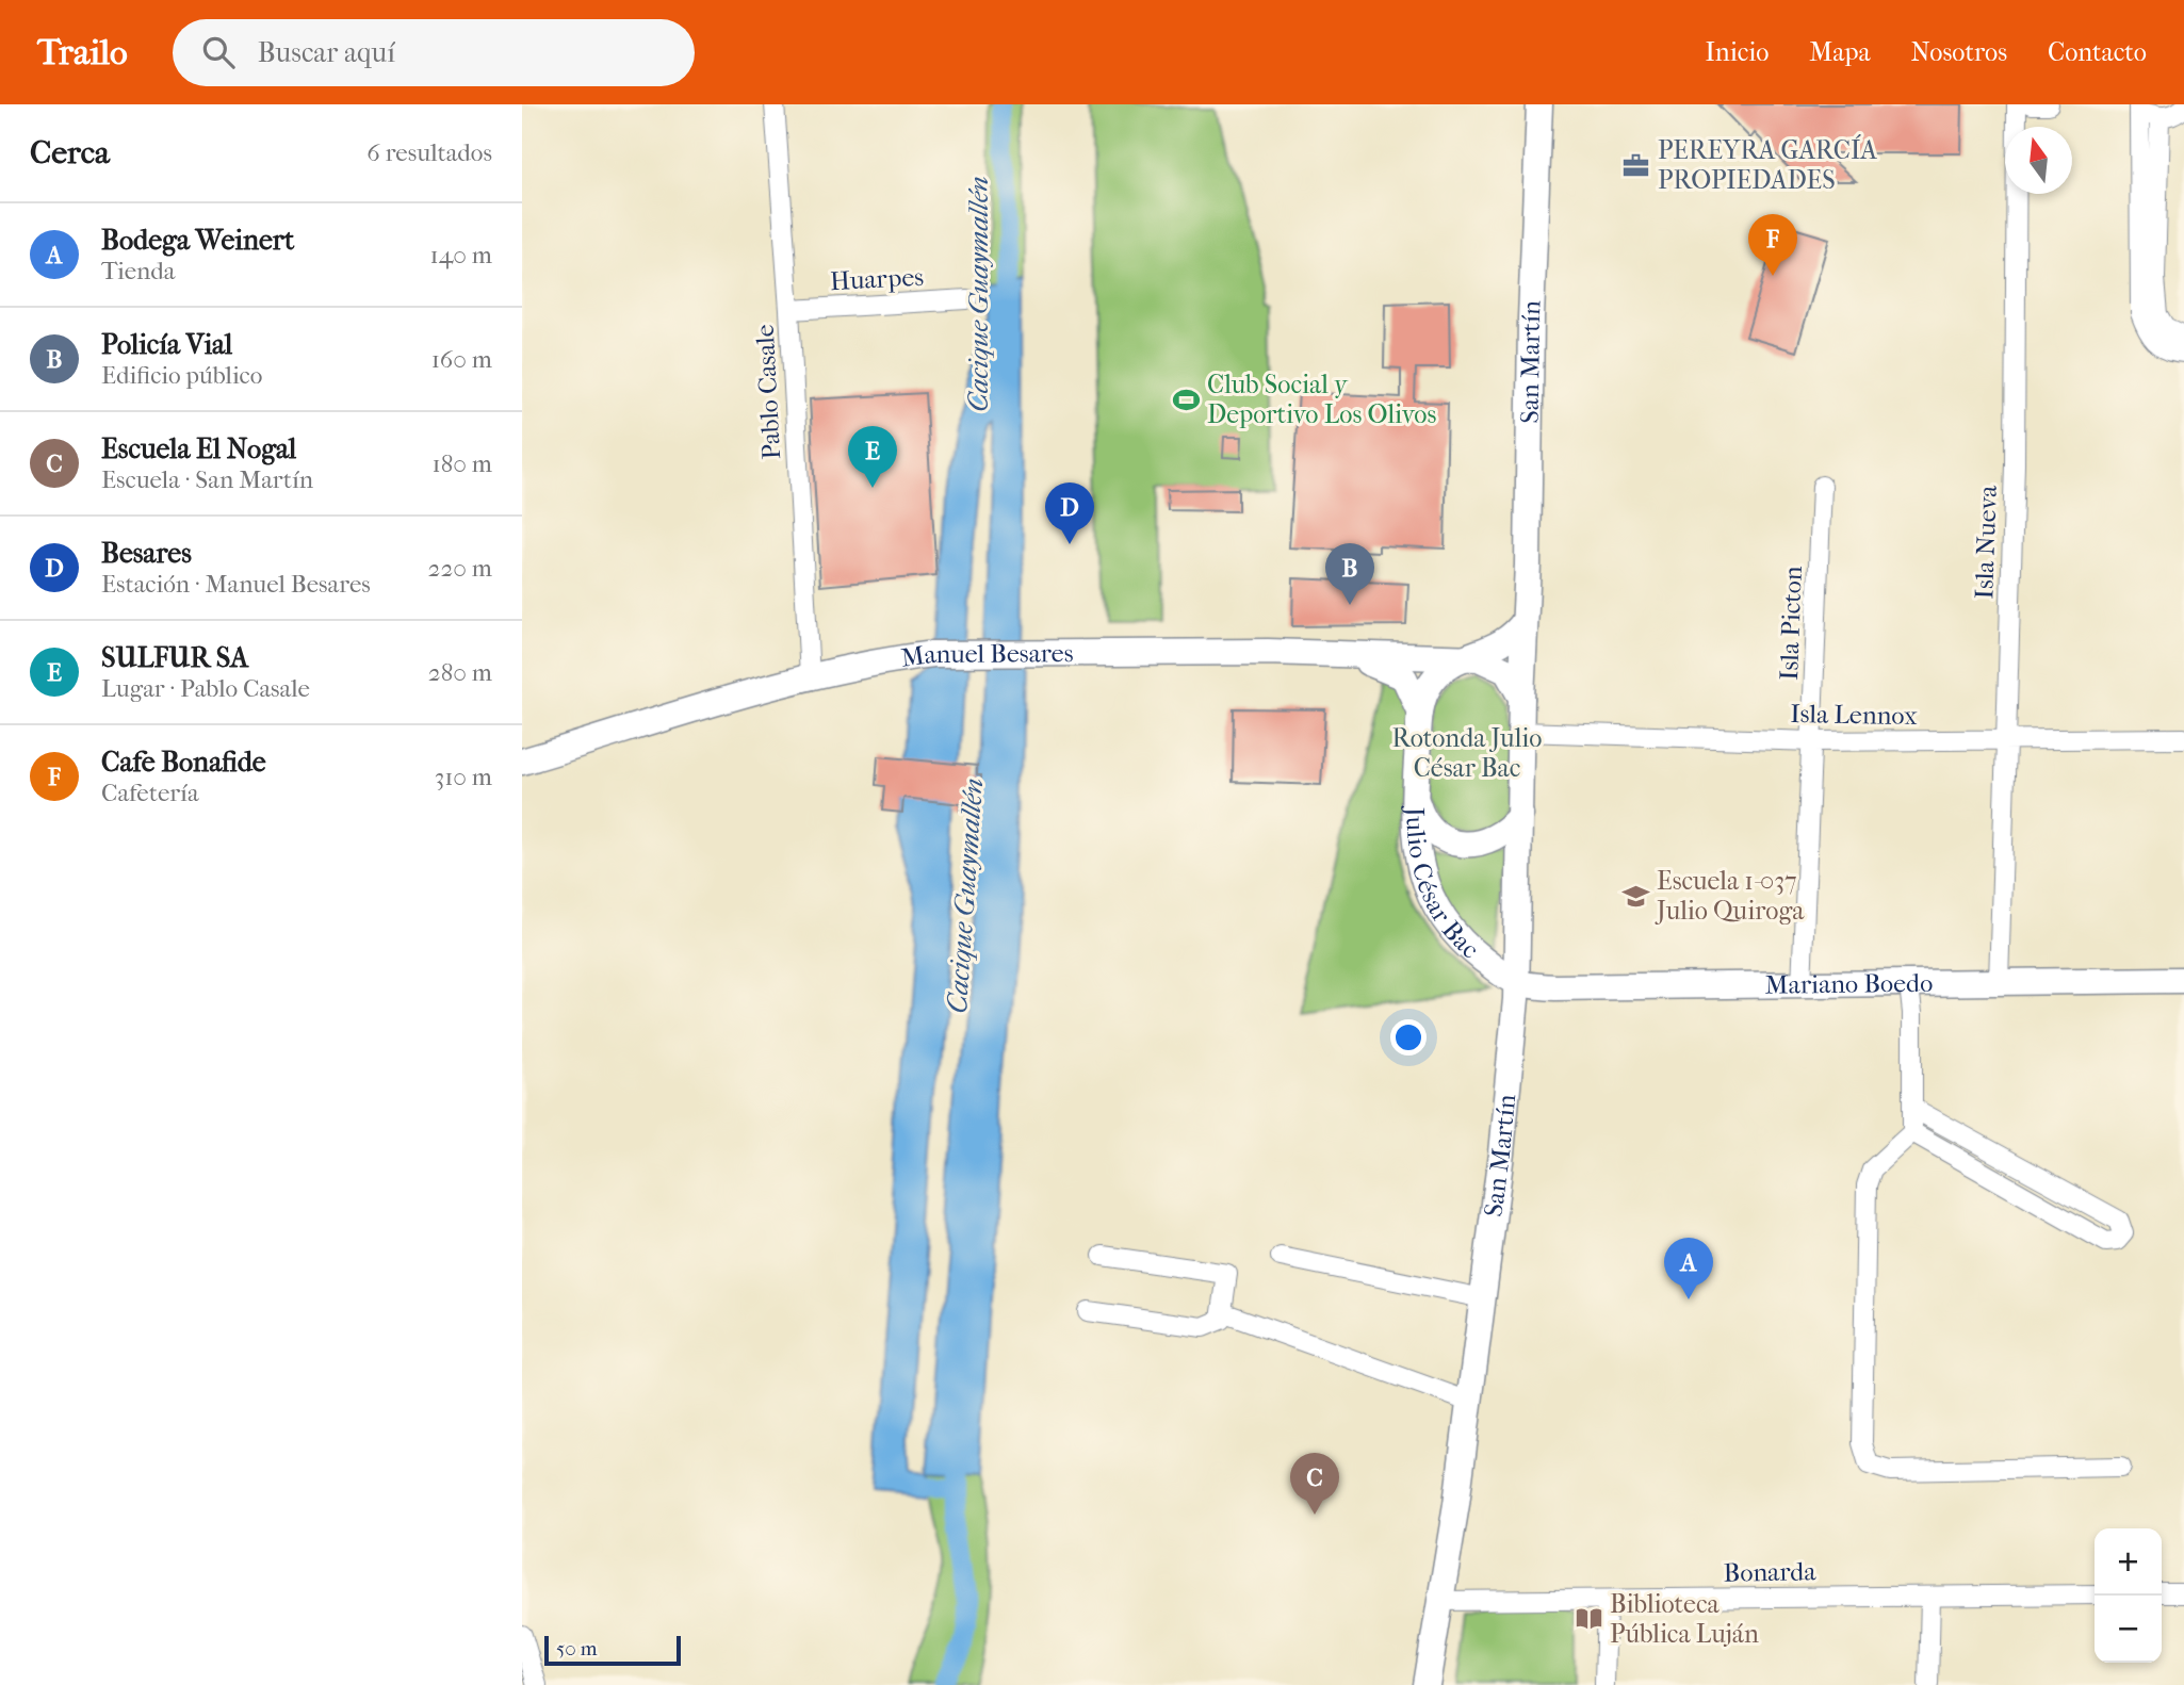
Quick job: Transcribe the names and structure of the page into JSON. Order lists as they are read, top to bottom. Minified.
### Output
{"streets":{"main road":["San Martín","Manuel Besares","Julio César Bac","Mariano Boedo"],"street":["Huarpes","Pablo Casale","Isla Nueva","Isla Picton","Isla Lennox","Bonarda"]},"crossings":[["Huarpes","Pablo Casale"],["San Martín","Manuel Besares"],["San Martín","Isla Lennox"],["San Martín","Julio César Bac"],["San Martín","Mariano Boedo"],["San Martín","Bonarda"],["Pablo Casale","Manuel Besares"],["Isla Nueva","Isla Lennox"],["Isla Nueva","Mariano Boedo"],["Isla Picton","Isla Lennox"],["Isla Picton","Mariano Boedo"],["Manuel Besares","Isla Lennox"],["Manuel Besares","Julio César Bac"],["Isla Lennox","Julio César Bac"],["Julio César Bac","Mariano Boedo"]],"water":["Cacique Guaymallén"],"parks":["Rotonda Julio César Bac"],"places":{"office":["PEREYRA GARCÍA PROPIEDADES"],"sports":["Club Social y Deportivo Los Olivos"],"school or university":["Escuela 1-037 Julio Quiroga"],"library":["Biblioteca Pública Luján"]},"scale_bar":"50 m","north":"top","page":{"header":"Trailo","search":"Buscar aquí","nav":["Inicio","Mapa","Nosotros","Contacto"],"heading":["Cerca","6 resultados"],"list":[{"mark":"A","name":"Bodega Weinert","note":"Tienda","value":"140 m"},{"mark":"B","name":"Policía Vial","note":"Edificio público","value":"160 m"},{"mark":"C","name":"Escuela El Nogal","note":"Escuela · San Martín","value":"180 m"},{"mark":"D","name":"Besares","note":"Estación · Manuel Besares","value":"220 m"},{"mark":"E","name":"SULFUR SA","note":"Lugar · Pablo Casale","value":"280 m"},{"mark":"F","name":"Cafe Bonafide","note":"Cafetería","value":"310 m"}],"pins":["F","E","D","B","A","C"],"map_buttons":["+","−"],"scale":"50 m"}}
